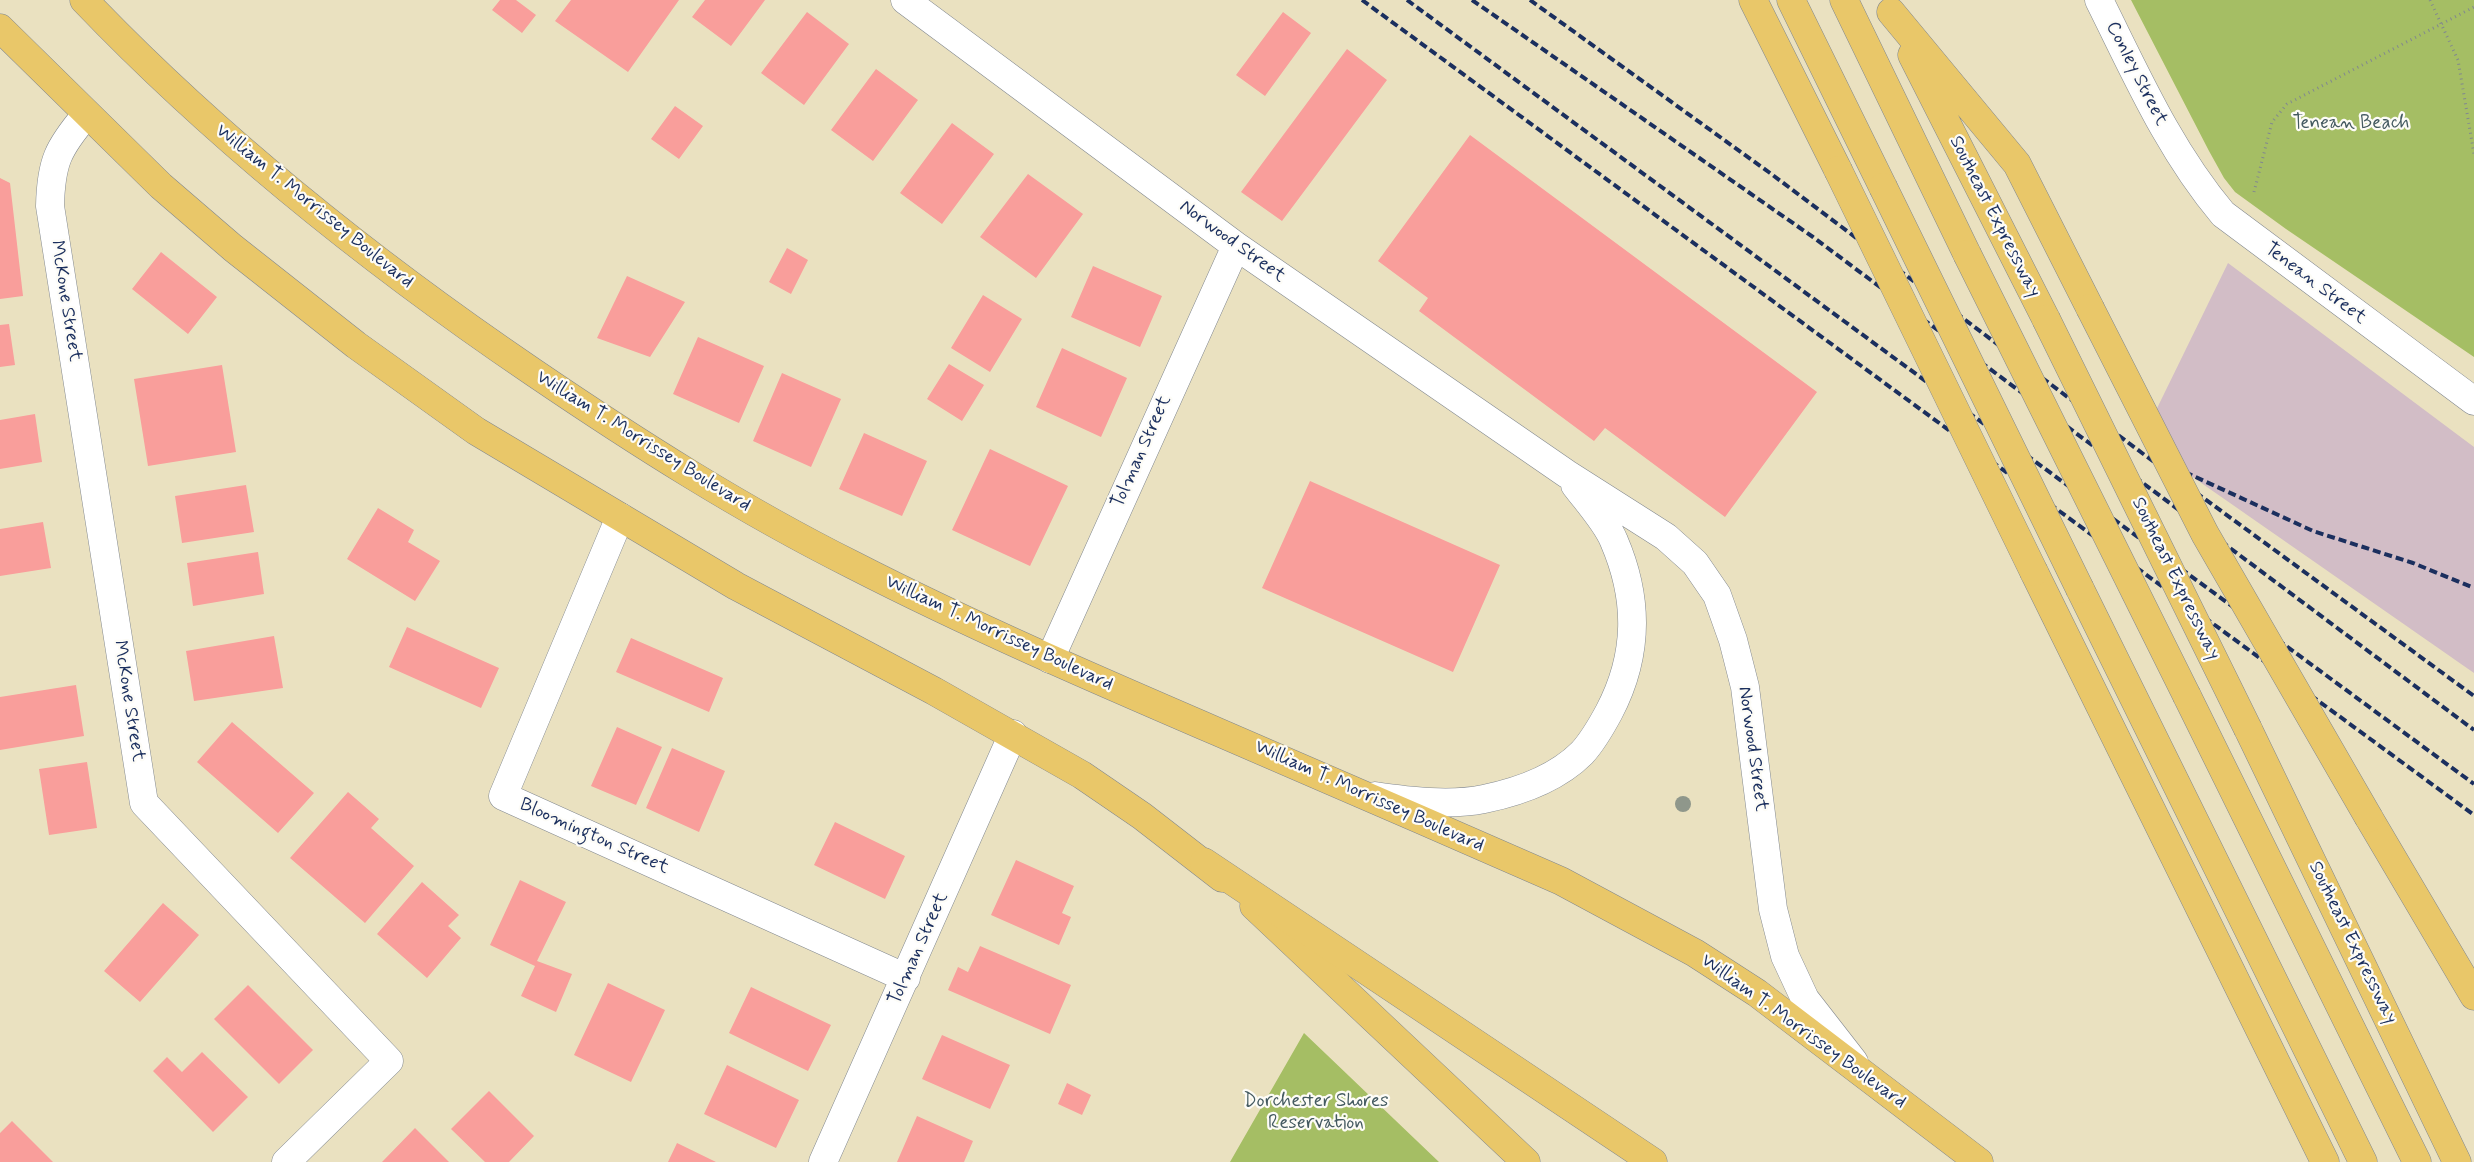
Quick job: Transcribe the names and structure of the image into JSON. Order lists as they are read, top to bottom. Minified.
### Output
{"streets":{"main road":["William T. Morrissey Boulevard","Southeast Expressway"],"street":["Conley Street","Norwood Street","Tenean Street","McKone Street","Tolman Street","Bloomington Street"]},"crossings":[["Conley Street","Tenean Street"],["William T. Morrissey Boulevard","Norwood Street"],["William T. Morrissey Boulevard","Tolman Street"],["Norwood Street","Tolman Street"],["Tolman Street","Bloomington Street"]],"parks":["Tenean Beach","Dorchester Shores Reservation"]}
